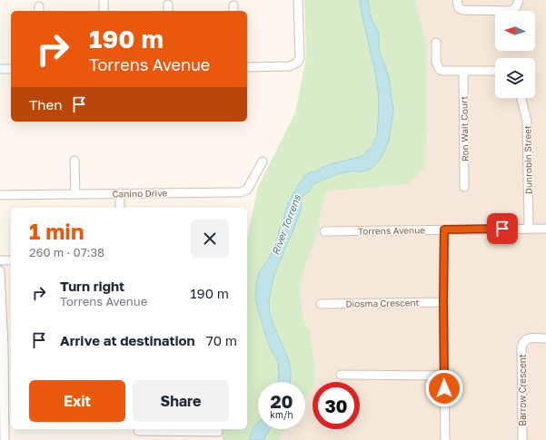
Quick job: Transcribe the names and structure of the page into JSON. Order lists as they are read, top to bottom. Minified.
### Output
{"streets":{"street":["Ron Wait Court","Dunrobin Street","Canino Drive","Torrens Avenue","Diosma Crescent","Barrow Crescent"]},"crossings":[["Dunrobin Street","Torrens Avenue"]],"water":["River Torrens"],"north":"left","page":{"turn":["190 m","Torrens Avenue"],"then":"Then","heading":["1 min","260 m · 07:38"],"list":[{"name":"Turn right","note":"Torrens Avenue","value":"190 m"},{"name":"Arrive at destination","value":"70 m"}],"buttons":["Exit","Share"],"speed":"20 km/h","limit":"30"}}
